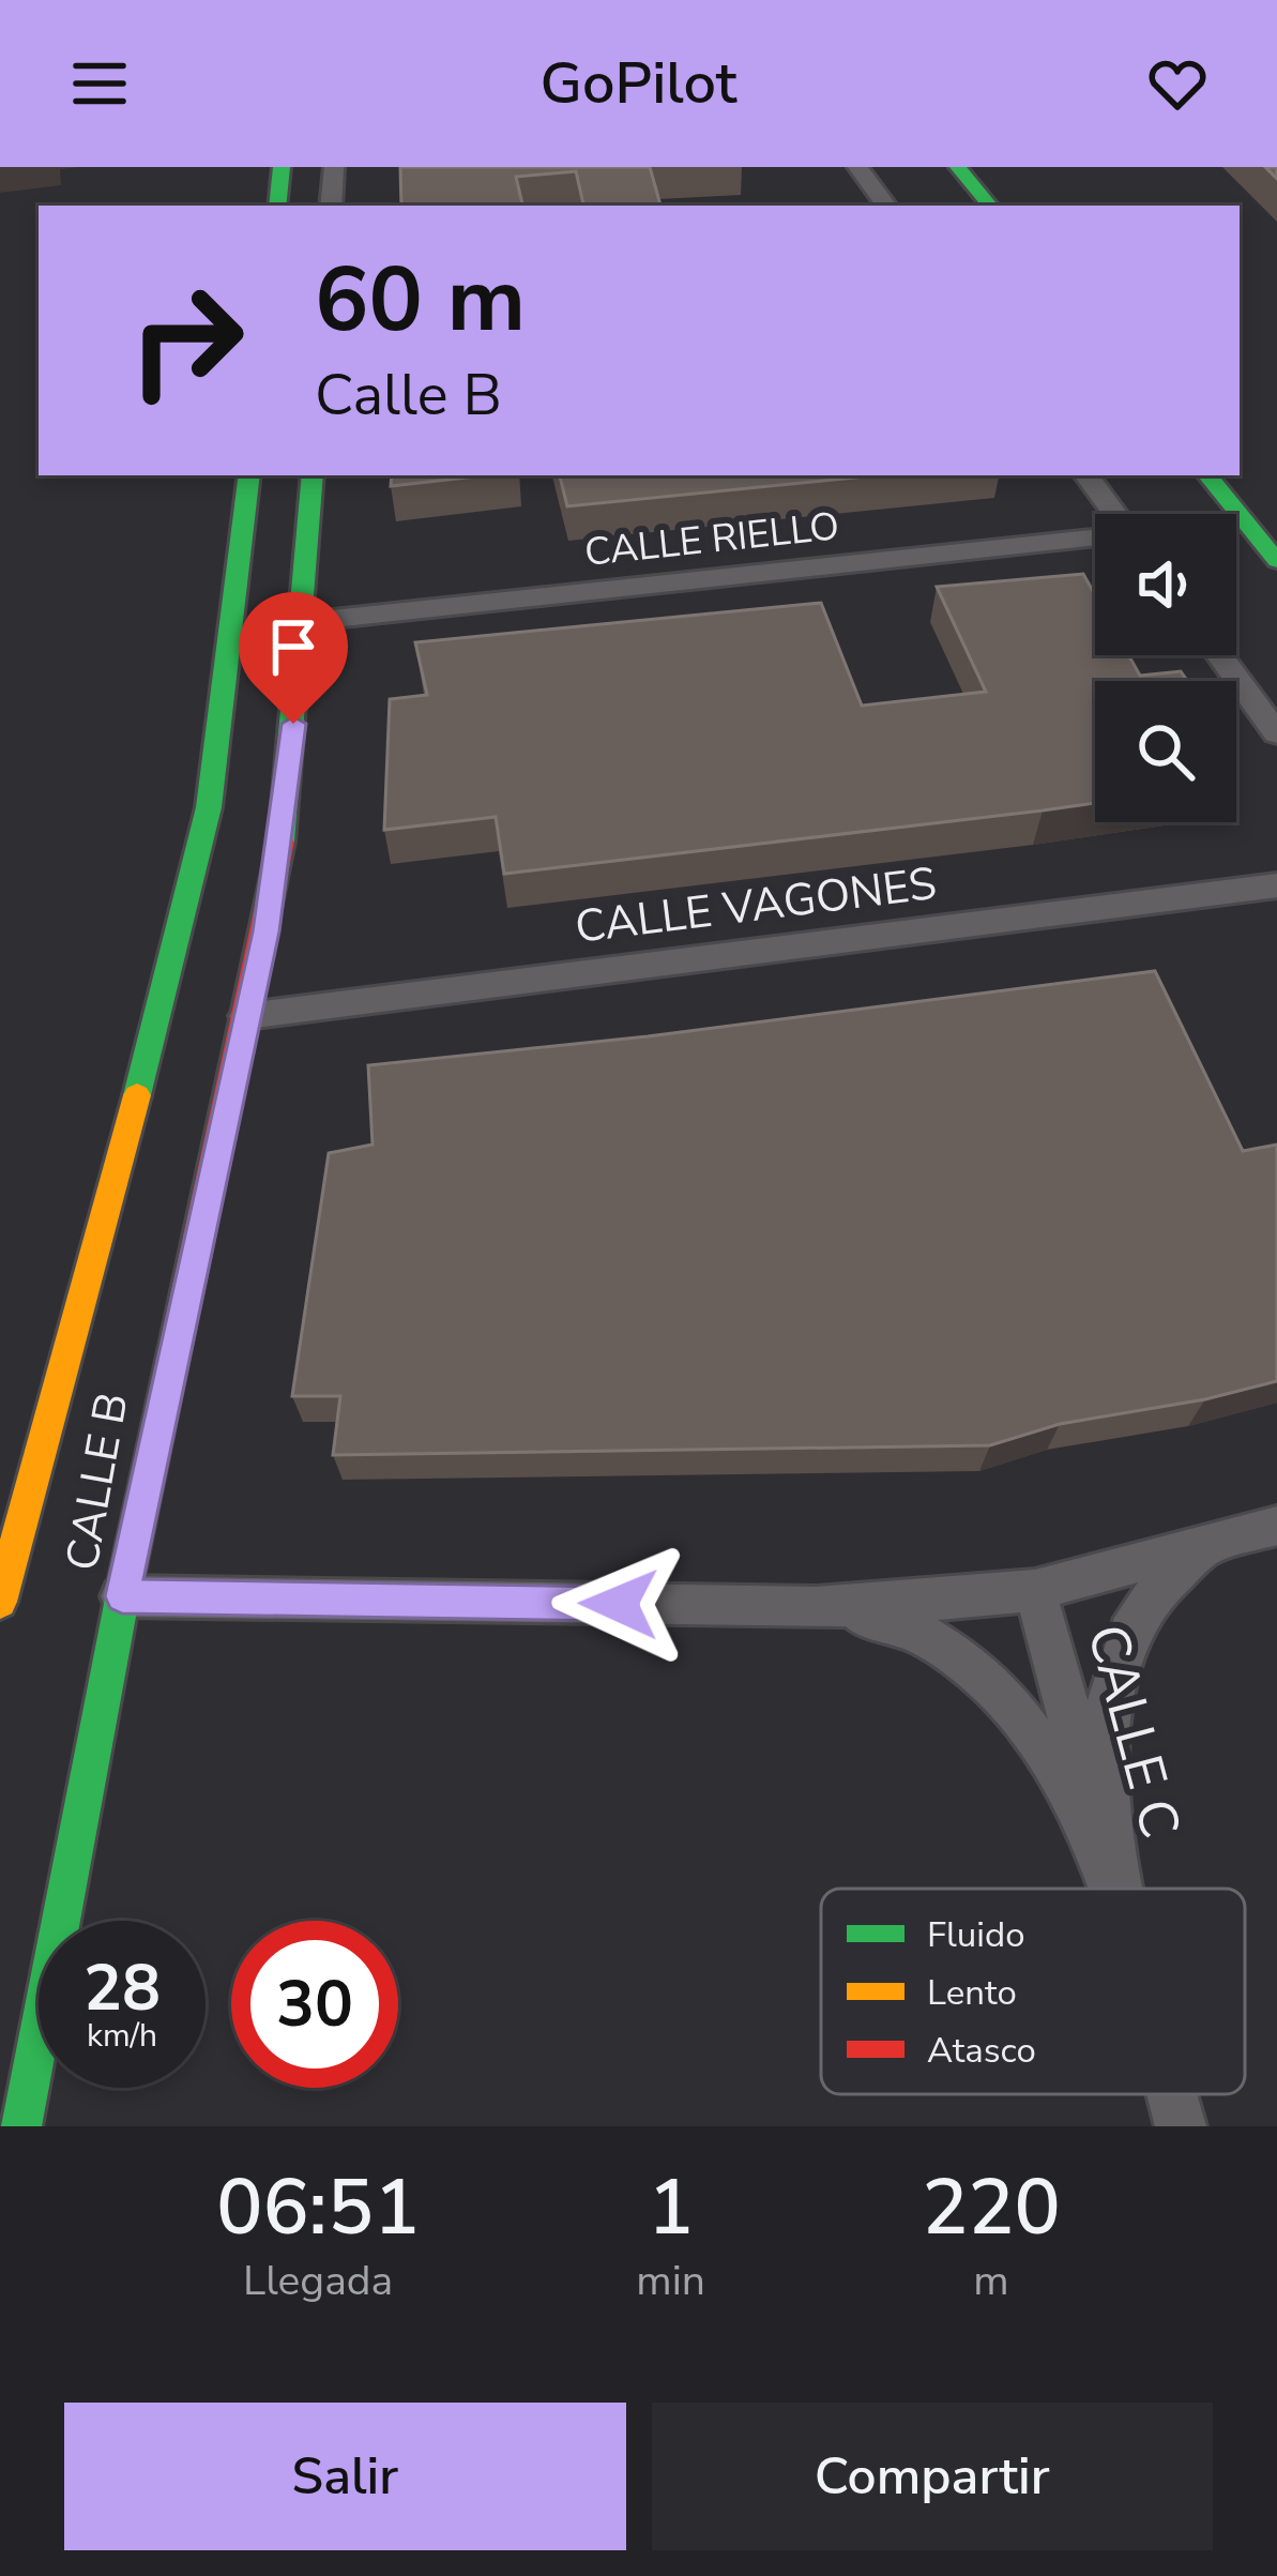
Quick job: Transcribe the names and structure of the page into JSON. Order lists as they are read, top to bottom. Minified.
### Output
{"streets":{"main road":["CALLE B"],"street":["CALLE RIELLO","CALLE VAGONES","CALLE C"]},"crossings":[["CALLE RIELLO","CALLE B"],["CALLE VAGONES","CALLE B"],["CALLE B","CALLE C"]],"legend":["Fluido","Lento","Atasco"],"page":{"header":"GoPilot","turn":["60 m","Calle B"],"speed":"28 km/h","limit":"30","eta":["06:51","Llegada","1","min","220","m"],"buttons":["Salir","Compartir"]}}
